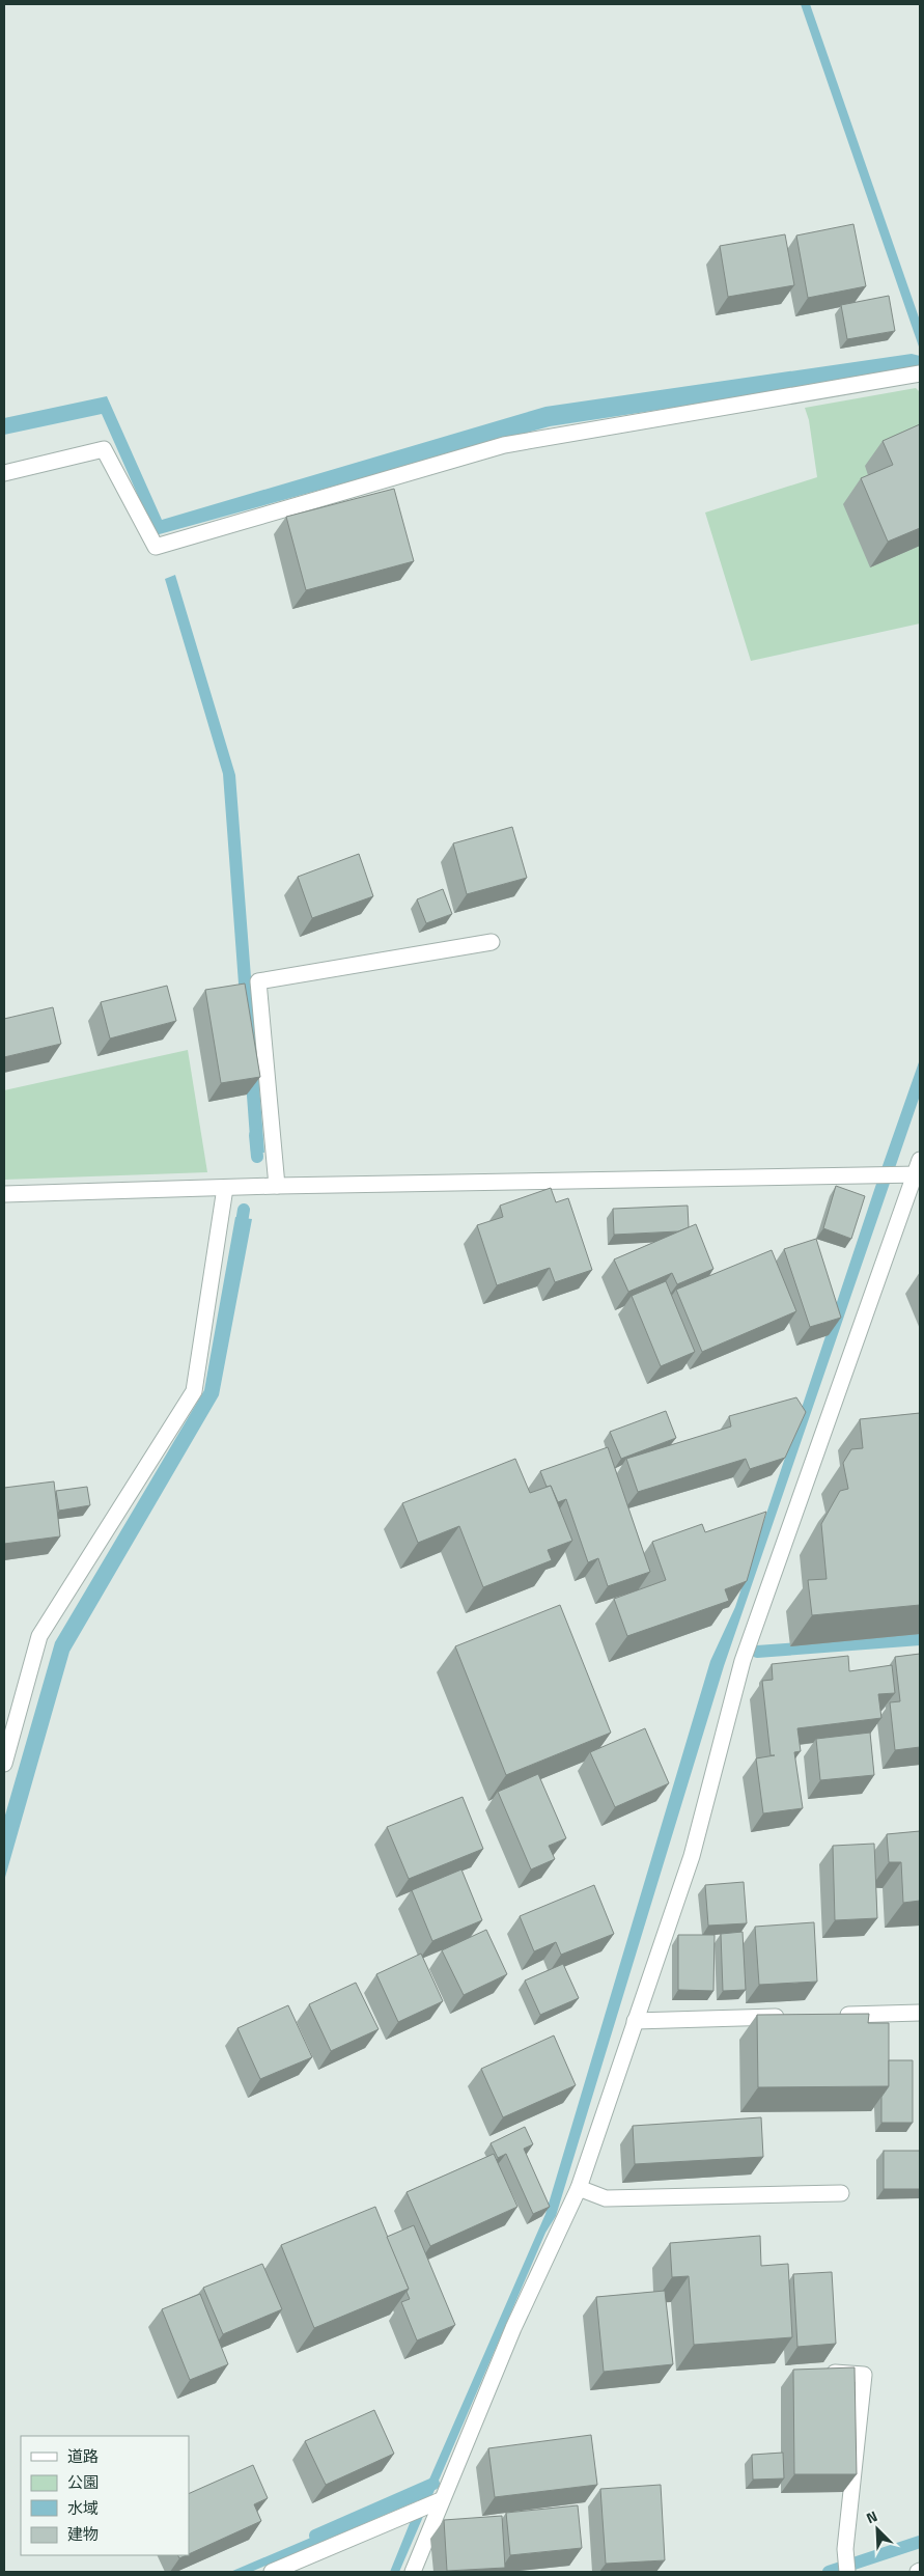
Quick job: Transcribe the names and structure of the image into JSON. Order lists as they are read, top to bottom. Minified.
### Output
{"legend":["道路","公園","水域","建物"],"north":"top left"}
